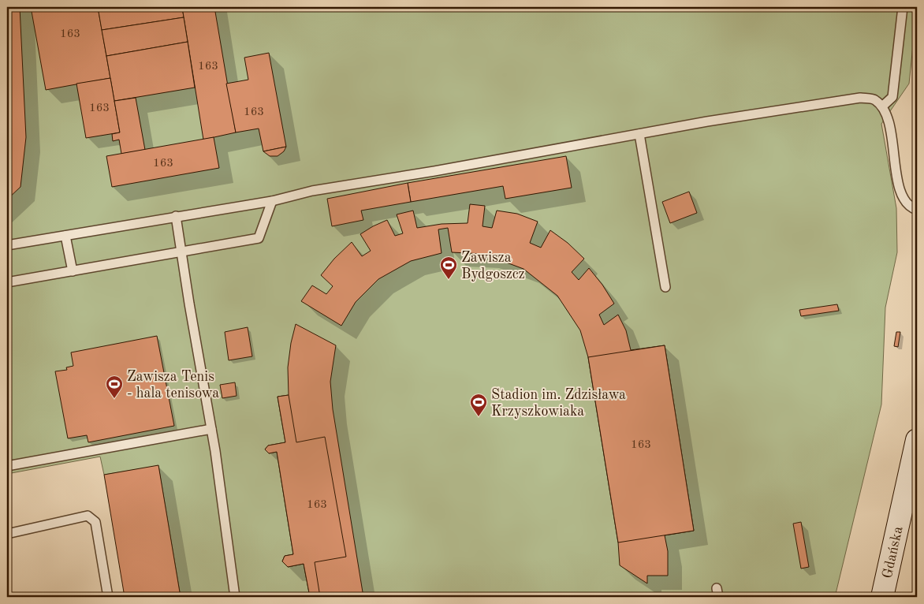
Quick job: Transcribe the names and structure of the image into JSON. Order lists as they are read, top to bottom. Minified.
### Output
{"streets":{"main road":["Gdańska"]},"places":{"sports":["Zawisza Bydgoszcz","Zawisza Tenis - hala tenisowa","Stadion im. Zdzisława Krzyszkowiaka"]},"house_numbers":["163","163","163","163","163","163","163"]}
